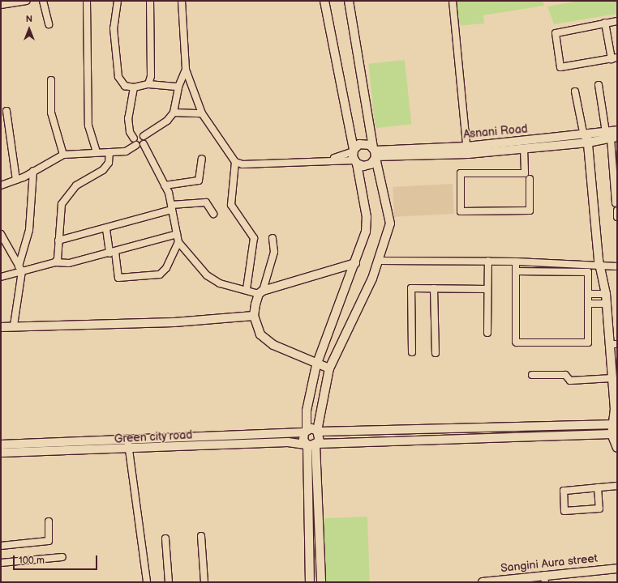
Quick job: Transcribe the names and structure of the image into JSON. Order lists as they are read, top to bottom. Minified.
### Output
{"streets":{"street":["Asnani Road","Green city road","Sangini Aura street"]},"scale_bar":"100 m","north":"top"}
